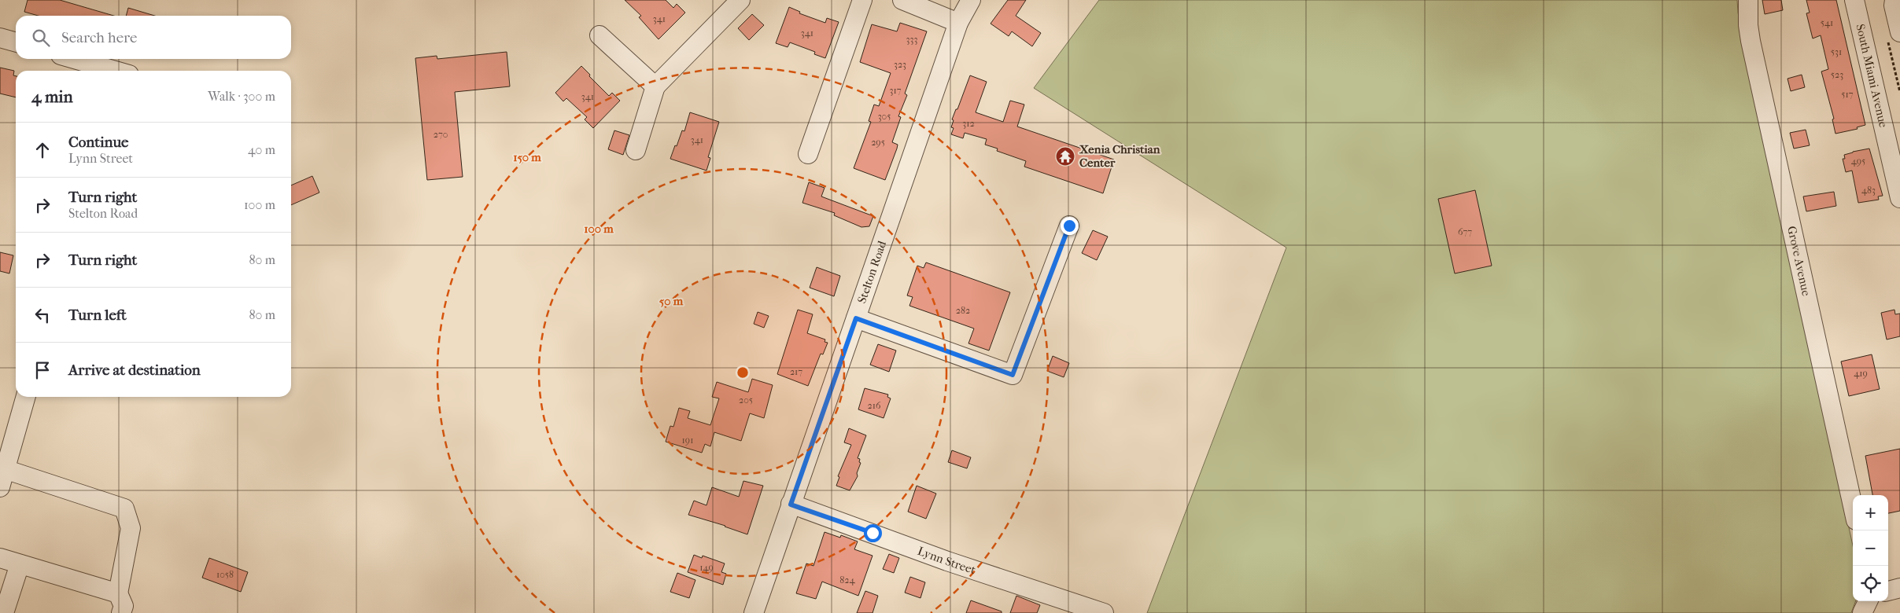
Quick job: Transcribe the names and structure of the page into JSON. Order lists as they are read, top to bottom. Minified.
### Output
{"streets":{"street":["South Miami Avenue","Grove Avenue","Stelton Road","Lynn Street"]},"crossings":[["Stelton Road","Lynn Street"]],"places":{"temple":["Xenia Christian Center"]},"house_numbers":["341","541","341","333","531","323","523","317","517","341","305","312","270","341","295","495","483","677","282","217","419","205","216","191","149","1058","824"],"page":{"search":"Search here","heading":["4 min","Walk · 300 m"],"list":[["Continue","Lynn Street","40 m"],["Turn right","Stelton Road","100 m"],["Turn right","80 m"],["Turn left","80 m"],"Arrive at destination"],"map_buttons":["+","−"]},"rings":["150 m","100 m","50 m"]}
